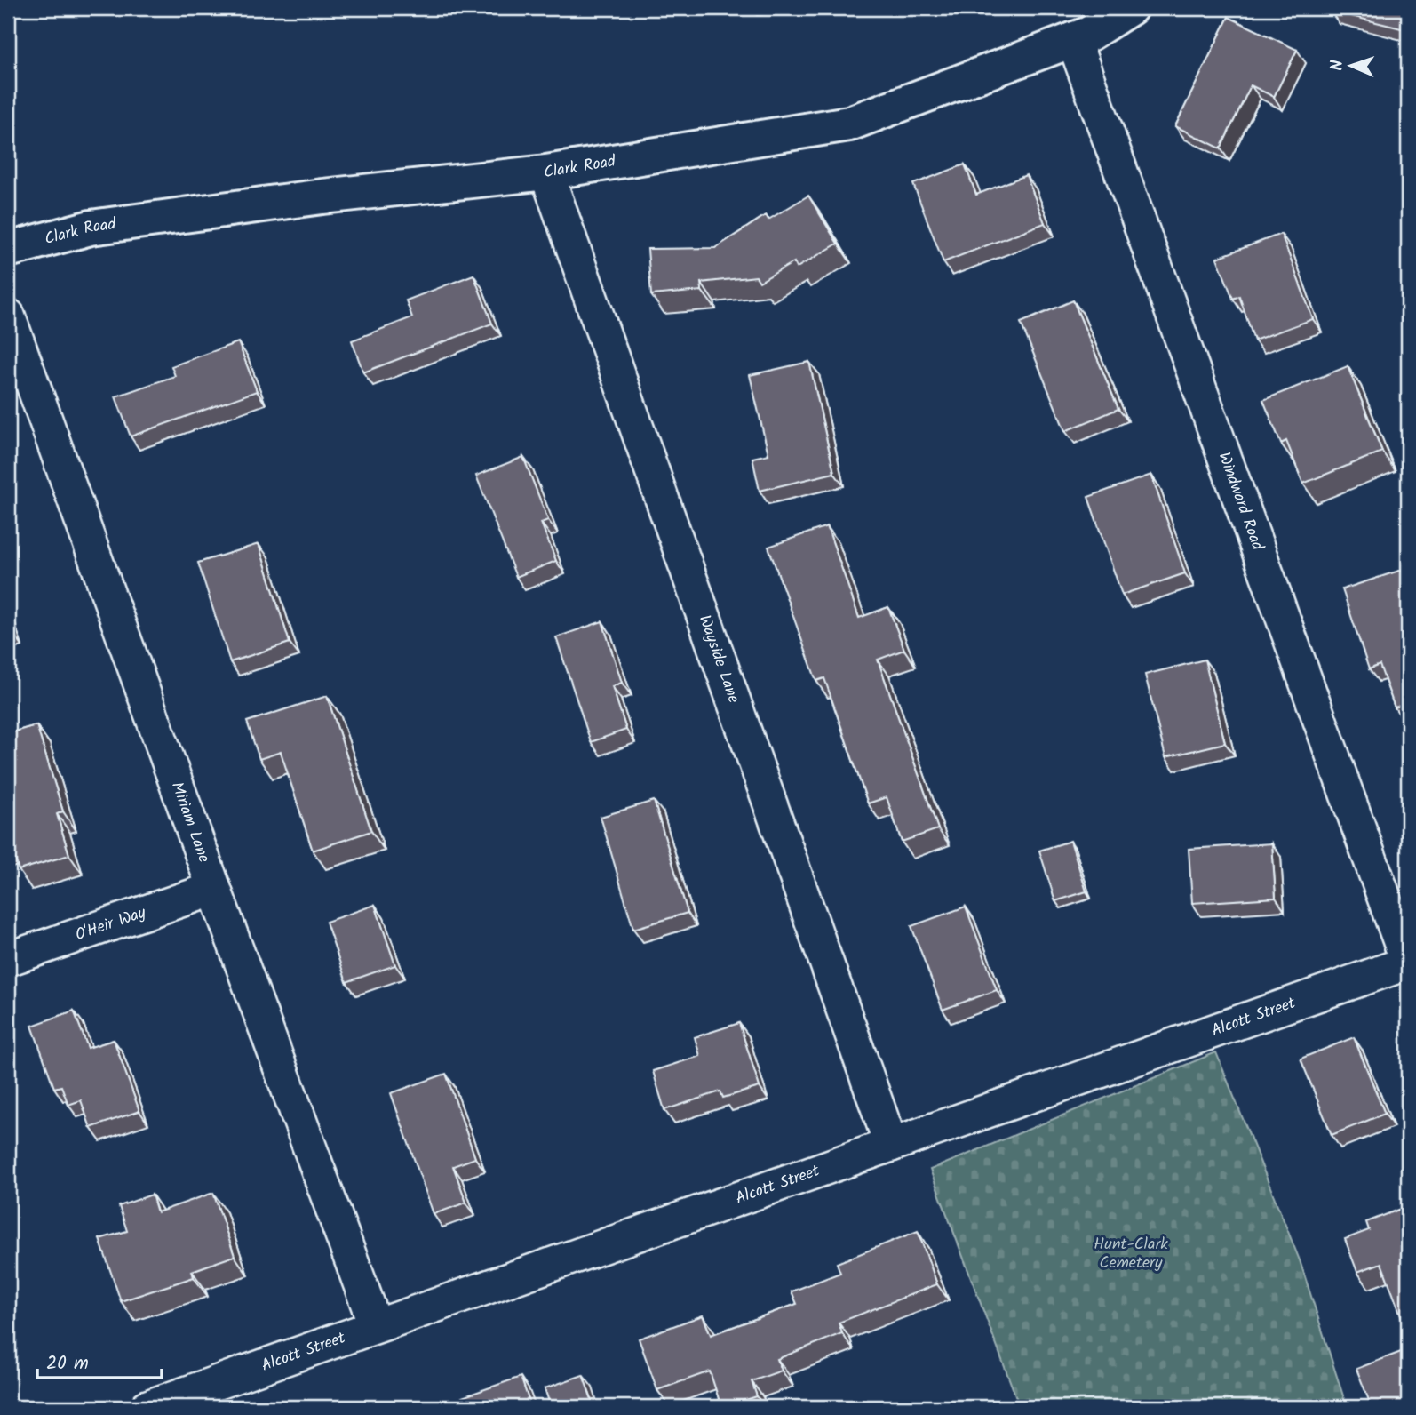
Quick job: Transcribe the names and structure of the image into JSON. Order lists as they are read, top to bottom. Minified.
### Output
{"streets":{"street":["Clark Road","Windward Road","Wayside Lane","Miriam Lane","O'Heir Way","Alcott Street"]},"crossings":[["Clark Road","Windward Road"],["Clark Road","Wayside Lane"],["Windward Road","Alcott Street"],["Wayside Lane","Alcott Street"],["Miriam Lane","O'Heir Way"],["Miriam Lane","Alcott Street"]],"parks":["Hunt-Clark Cemetery"],"scale_bar":"20 m","north":"left"}
